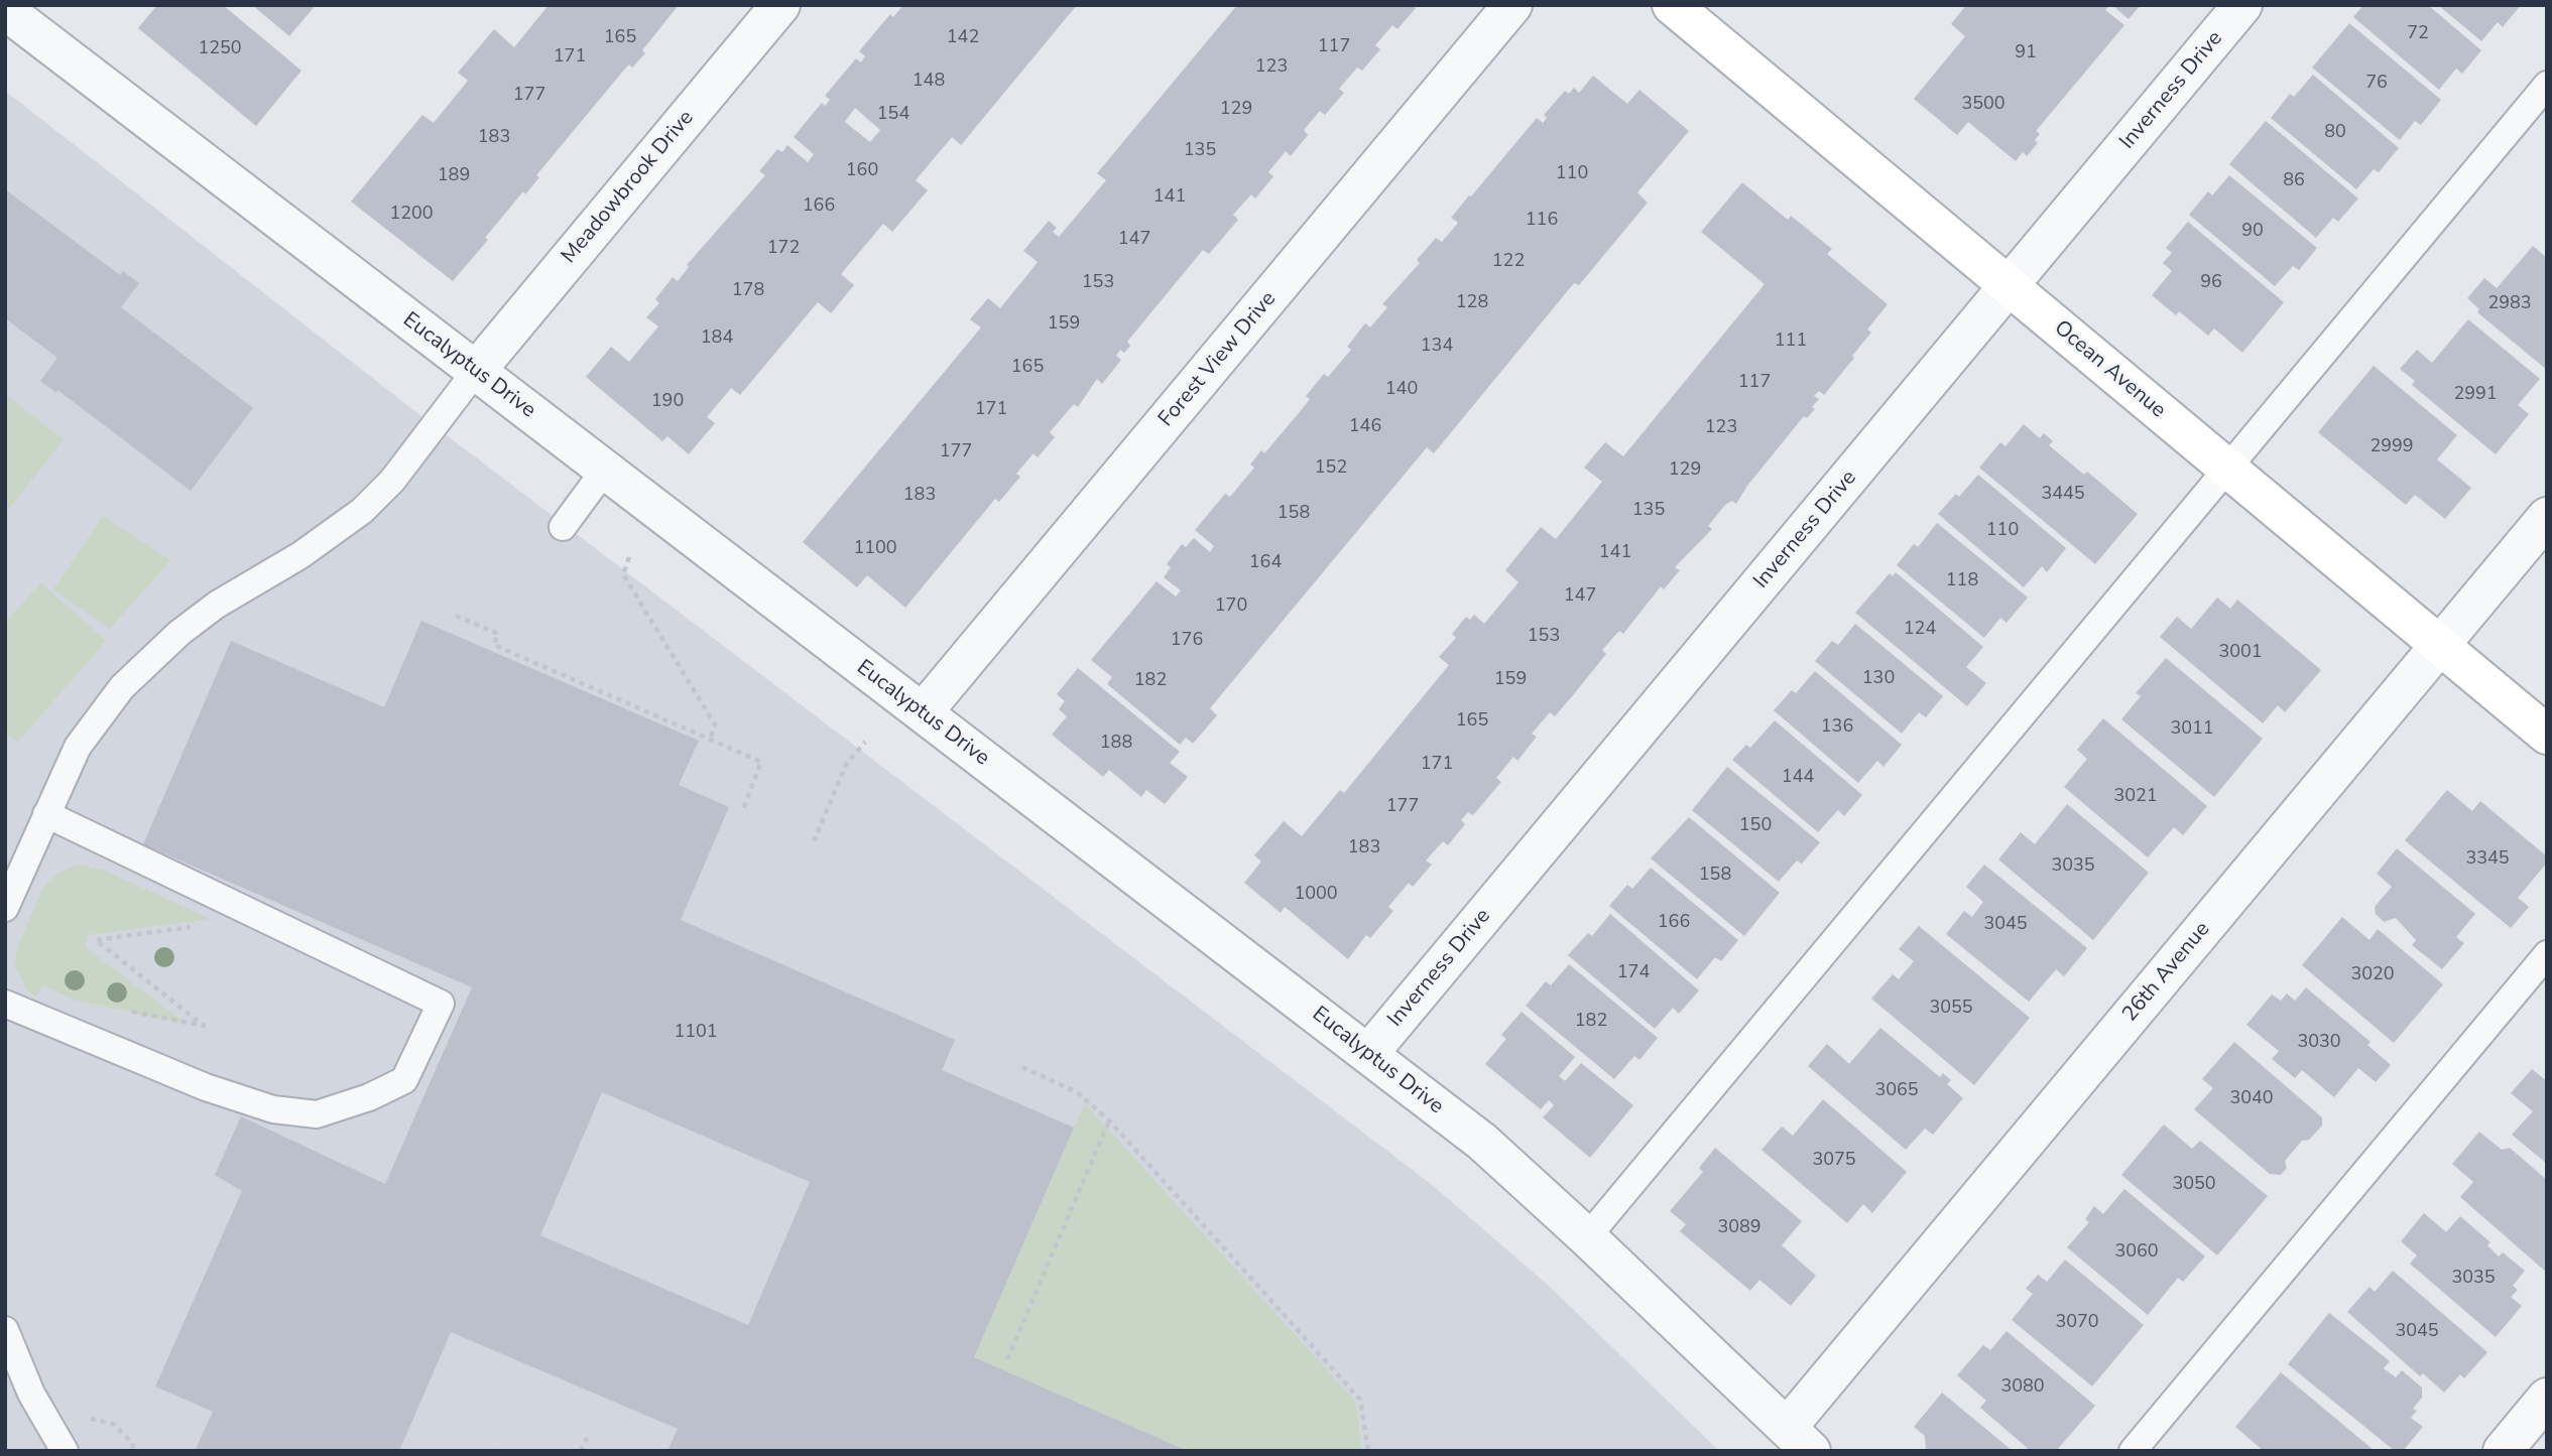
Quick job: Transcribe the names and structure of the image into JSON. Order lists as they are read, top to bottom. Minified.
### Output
{"streets":{"street":["Inverness Drive","Meadowbrook Drive","Forest View Drive","Eucalyptus Drive","Ocean Avenue","26th Avenue"]},"crossings":[["Inverness Drive","Eucalyptus Drive"],["Inverness Drive","Ocean Avenue"],["Meadowbrook Drive","Eucalyptus Drive"],["Forest View Drive","Eucalyptus Drive"],["Eucalyptus Drive","26th Avenue"],["Ocean Avenue","26th Avenue"]],"house_numbers":["72","165","142","117","1250","91","171","123","148","76","177","3500","129","154","80","183","135","160","110","189","86","141","166","1200","116","90","147","172","122","153","96","178","128","2983","159","184","111","134","165","117","140","2991","190","171","146","123","2999","177","152","129","3445","183","135","158","110","1100","141","164","118","147","170","124","153","176","3001","130","159","182","165","136","3011","188","171","144","3021","177","150","183","3345","3035","158","1000","166","3045","174","3020","3055","182","1101","3030","3065","3040","3075","3050","3089","3060","3035","3070","3045","3080"]}
